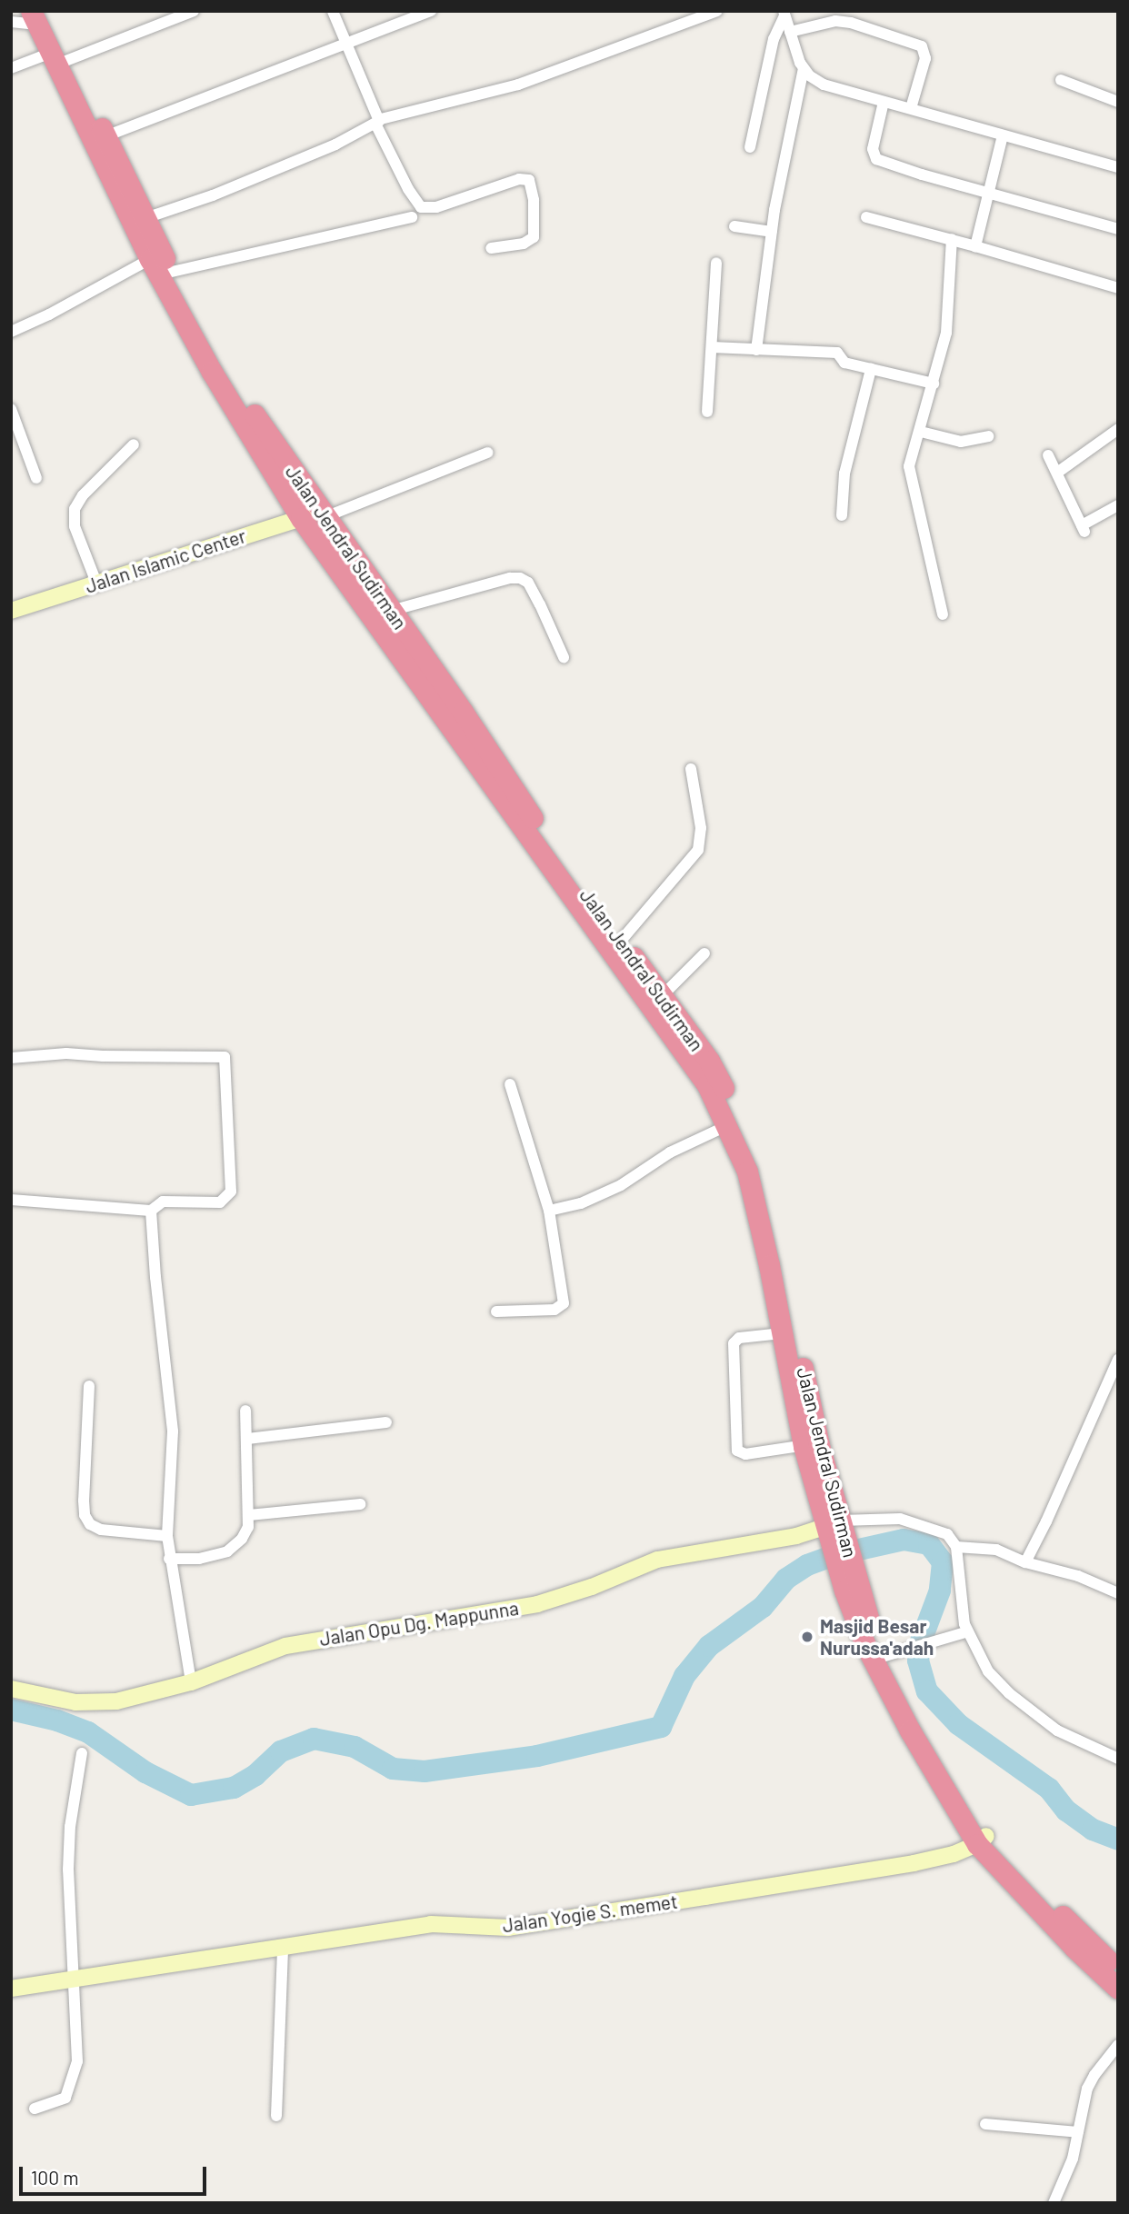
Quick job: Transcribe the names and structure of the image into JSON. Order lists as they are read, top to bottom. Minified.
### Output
{"streets":{"highway":["Jalan Jendral Sudirman"],"street":["Jalan Islamic Center","Jalan Opu Dg. Mappunna","Jalan Yogie S. memet"]},"crossings":[["Jalan Jendral Sudirman","Jalan Islamic Center"],["Jalan Jendral Sudirman","Jalan Opu Dg. Mappunna"],["Jalan Jendral Sudirman","Jalan Yogie S. memet"]],"places":["Masjid Besar Nurussa'adah"],"scale_bar":"100 m"}
